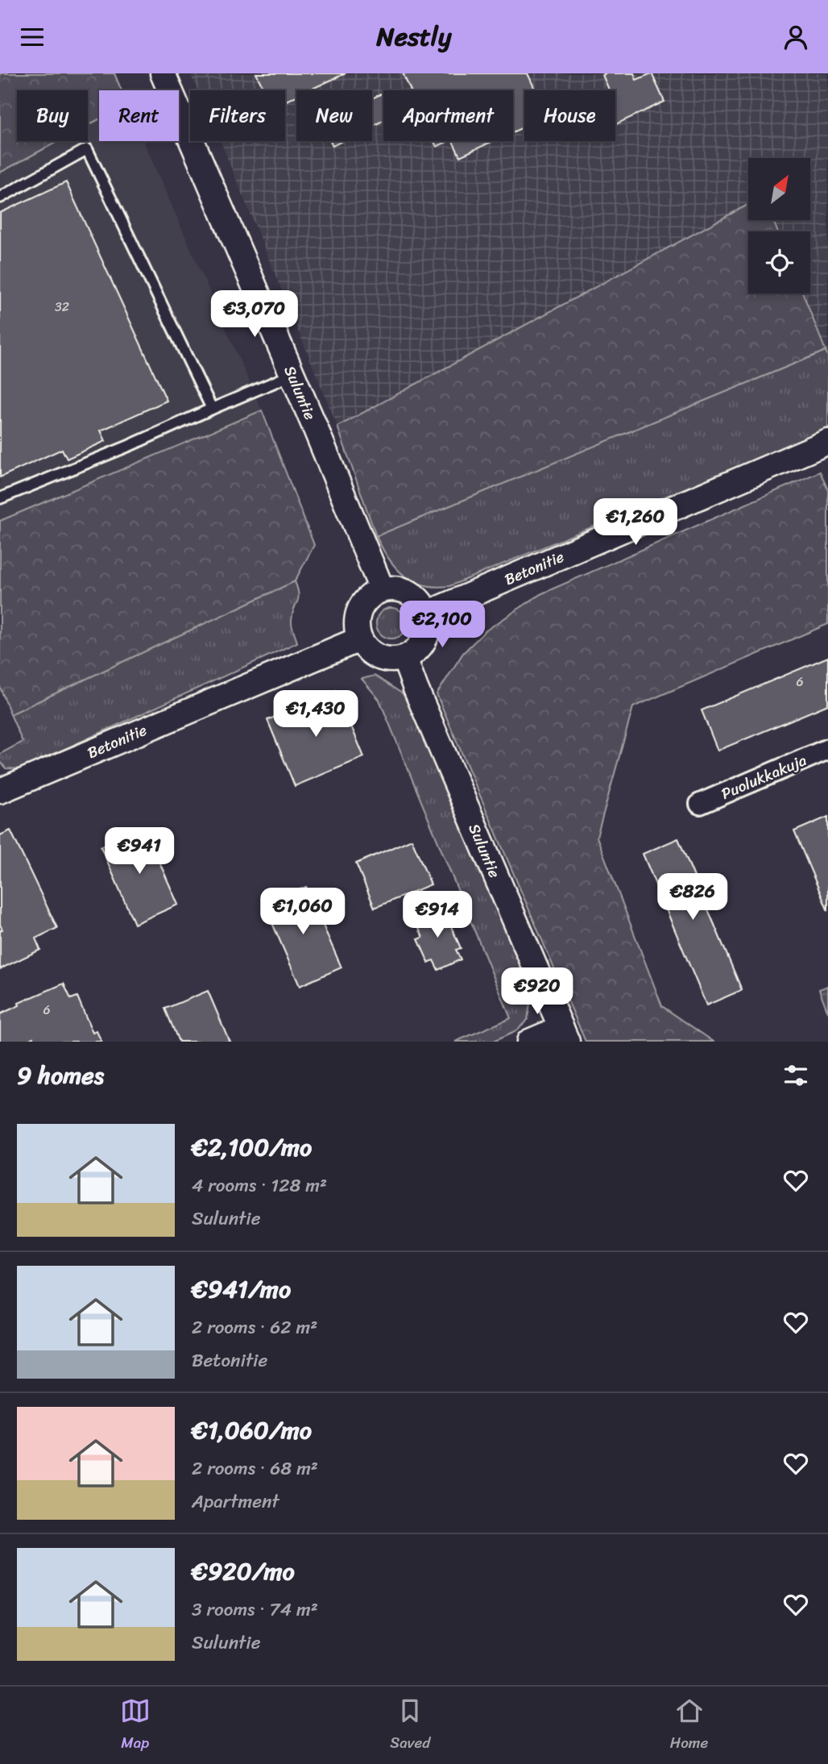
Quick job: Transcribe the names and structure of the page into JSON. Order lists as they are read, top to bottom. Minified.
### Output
{"streets":{"street":["Suluntie","Betonitie","Puolukkakuja"]},"crossings":[["Suluntie","Betonitie"]],"house_numbers":["32","6","6"],"north":"top right","page":{"header":"Nestly","chip":["Buy","Rent","Filters","New","Apartment","House"],"price":["€3,070","€1,260","€2,100","€1,430","€941","€826","€1,060","€914","€920"],"heading":"9 homes","list":[{"name":"€2,100/mo","note":"4 rooms · 128 m² · Suluntie"},{"name":"€941/mo","note":"2 rooms · 62 m² · Betonitie"},{"name":"€1,060/mo","note":"2 rooms · 68 m² · Apartment"},{"name":"€920/mo","note":"3 rooms · 74 m² · Suluntie"}],"tabs":["Map","Saved","Home"]}}
